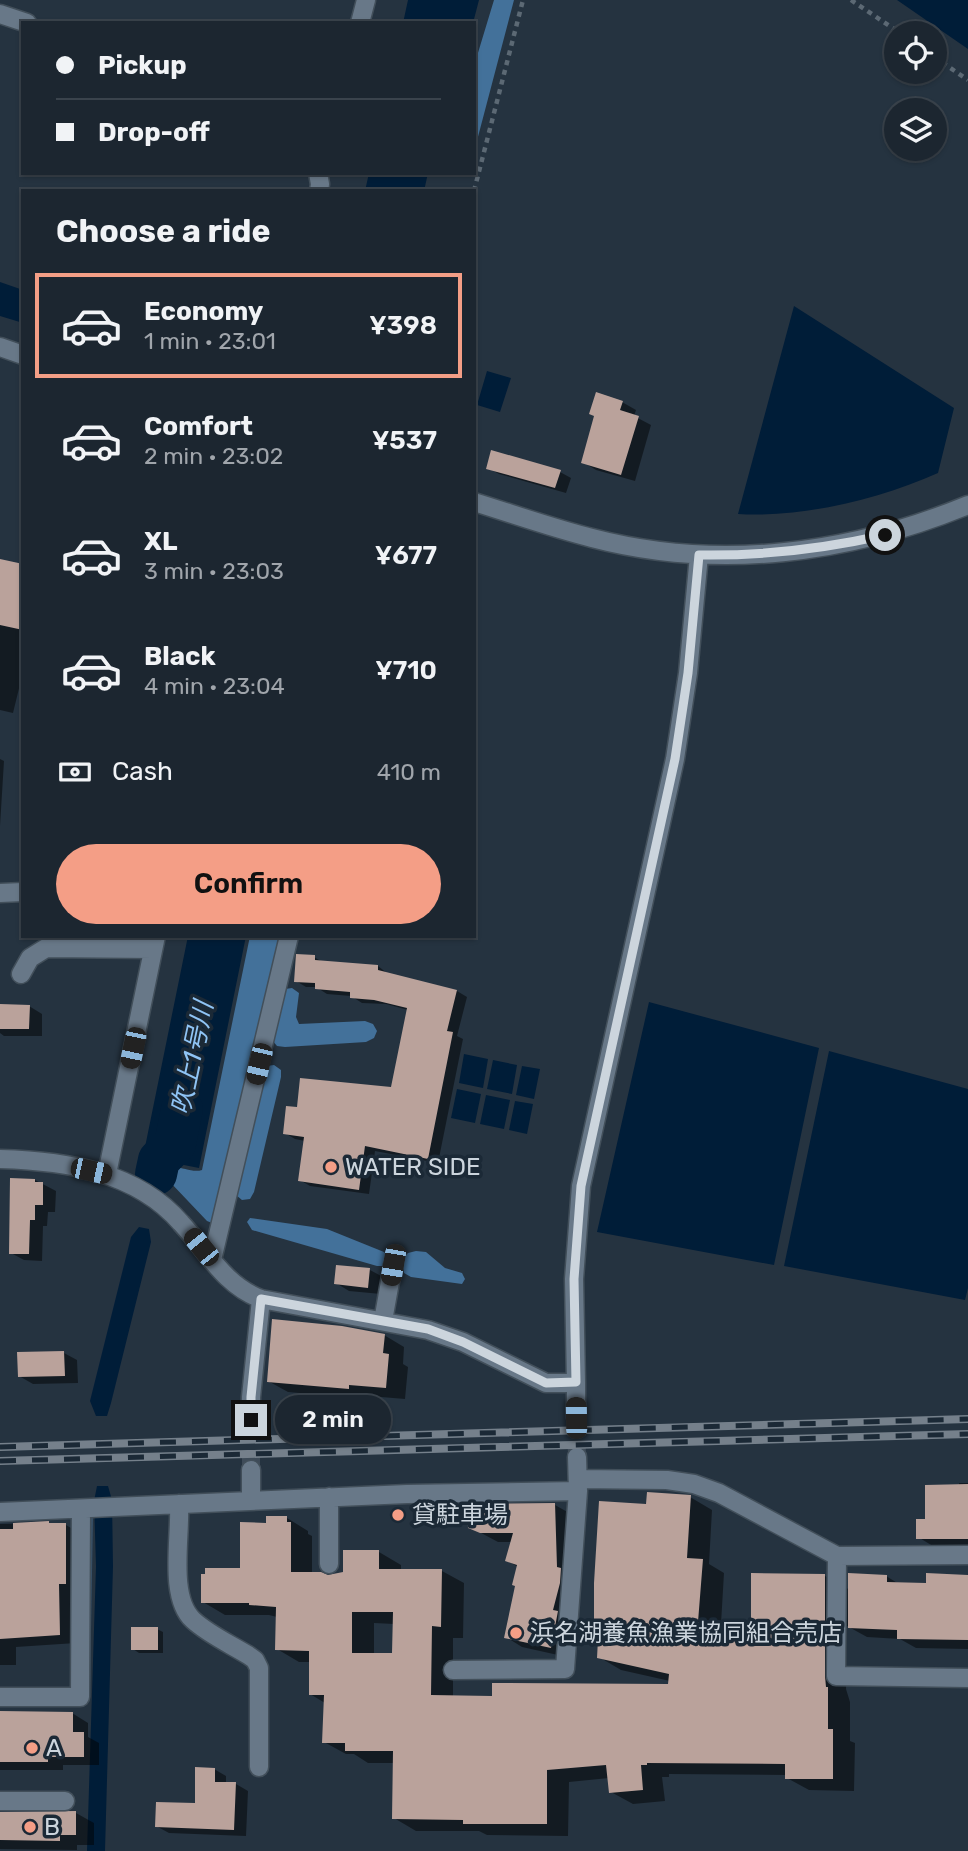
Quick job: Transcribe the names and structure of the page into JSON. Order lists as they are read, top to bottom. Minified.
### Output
{"water":["吹上1号川"],"places":["WATER SIDE","貸駐車場","浜名湖養魚漁業協同組合売店","A","B"],"page":{"banner":["Pickup","Drop-off"],"heading":"Choose a ride","list":[{"name":"Economy","note":"1 min · 23:01","value":"¥398"},{"name":"Comfort","note":"2 min · 23:02","value":"¥537"},{"name":"XL","note":"3 min · 23:03","value":"¥677"},{"name":"Black","note":"4 min · 23:04","value":"¥710"}],"pay":["Cash","410 m"],"buttons":"Confirm","bubble":"2 min"}}
